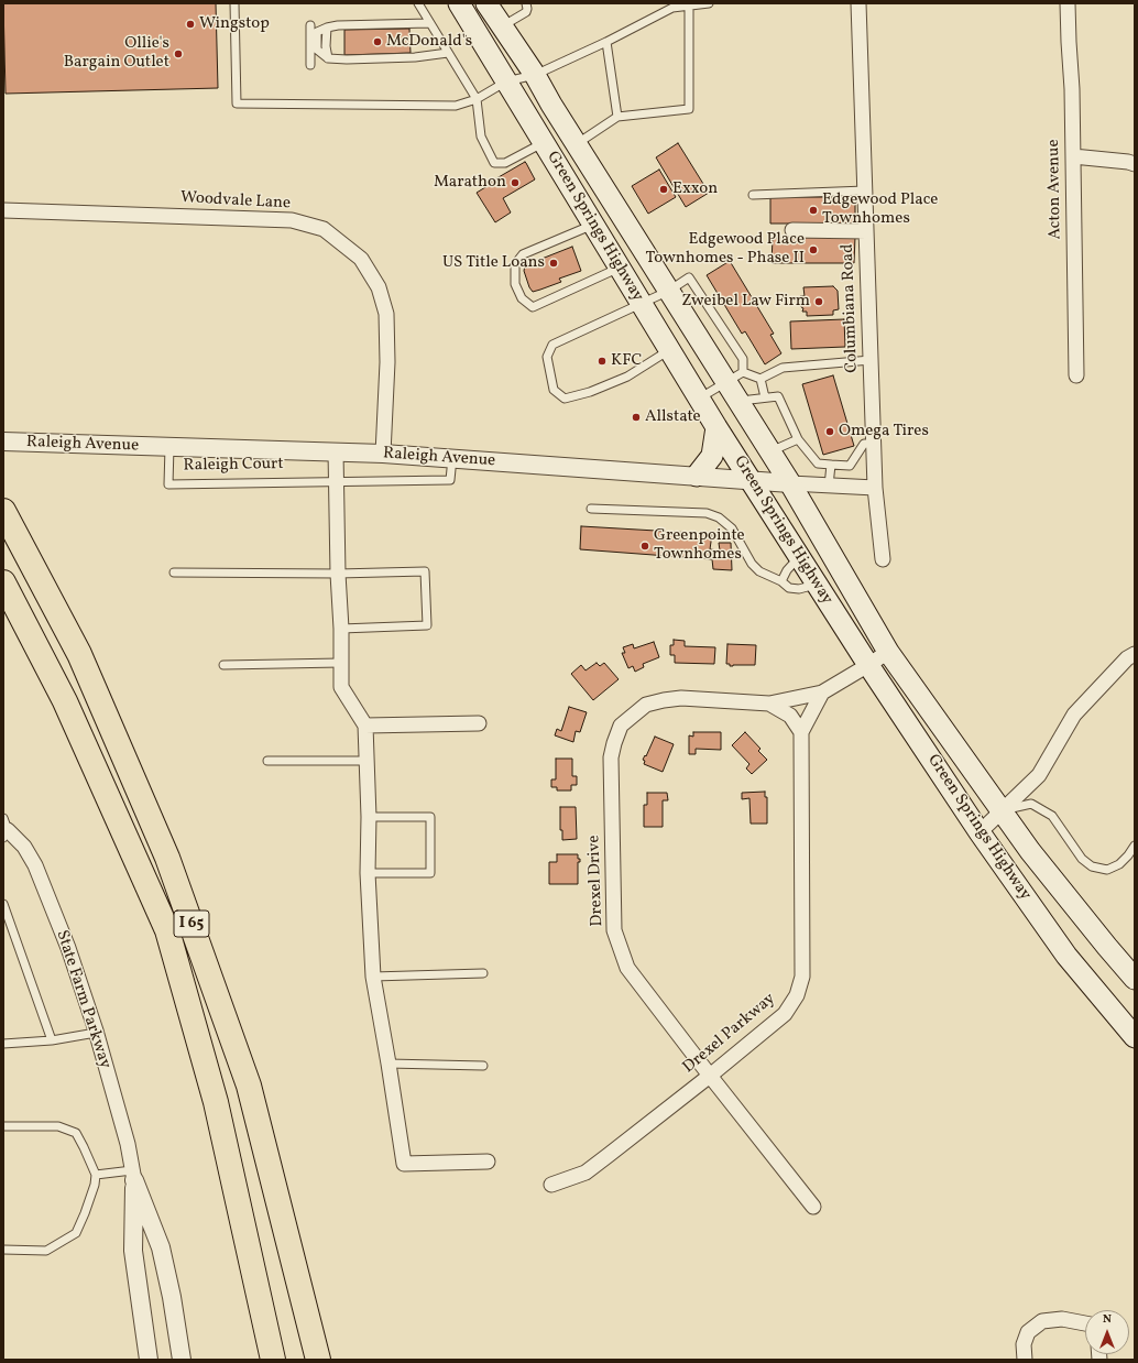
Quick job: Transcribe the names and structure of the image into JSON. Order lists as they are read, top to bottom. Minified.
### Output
{"streets":{"highway":["I 65"],"main road":["Green Springs Highway"],"street":["Acton Avenue","Woodvale Lane","Columbiana Road","Raleigh Avenue","Drexel Drive","State Farm Parkway","Drexel Parkway"],"lane":["Raleigh Court"]},"crossings":[["Woodvale Lane","Raleigh Avenue"],["Green Springs Highway","Raleigh Avenue"],["Columbiana Road","Raleigh Avenue"],["Raleigh Avenue","Raleigh Court"],["Drexel Drive","Drexel Parkway"]],"places":["Wingstop","McDonald's","Ollie's Bargain Outlet","Marathon","Exxon","Edgewood Place Townhomes","Edgewood Place Townhomes - Phase II","US Title Loans","Zweibel Law Firm","KFC","Allstate","Omega Tires","Greenpointe Townhomes"],"north":"top"}
